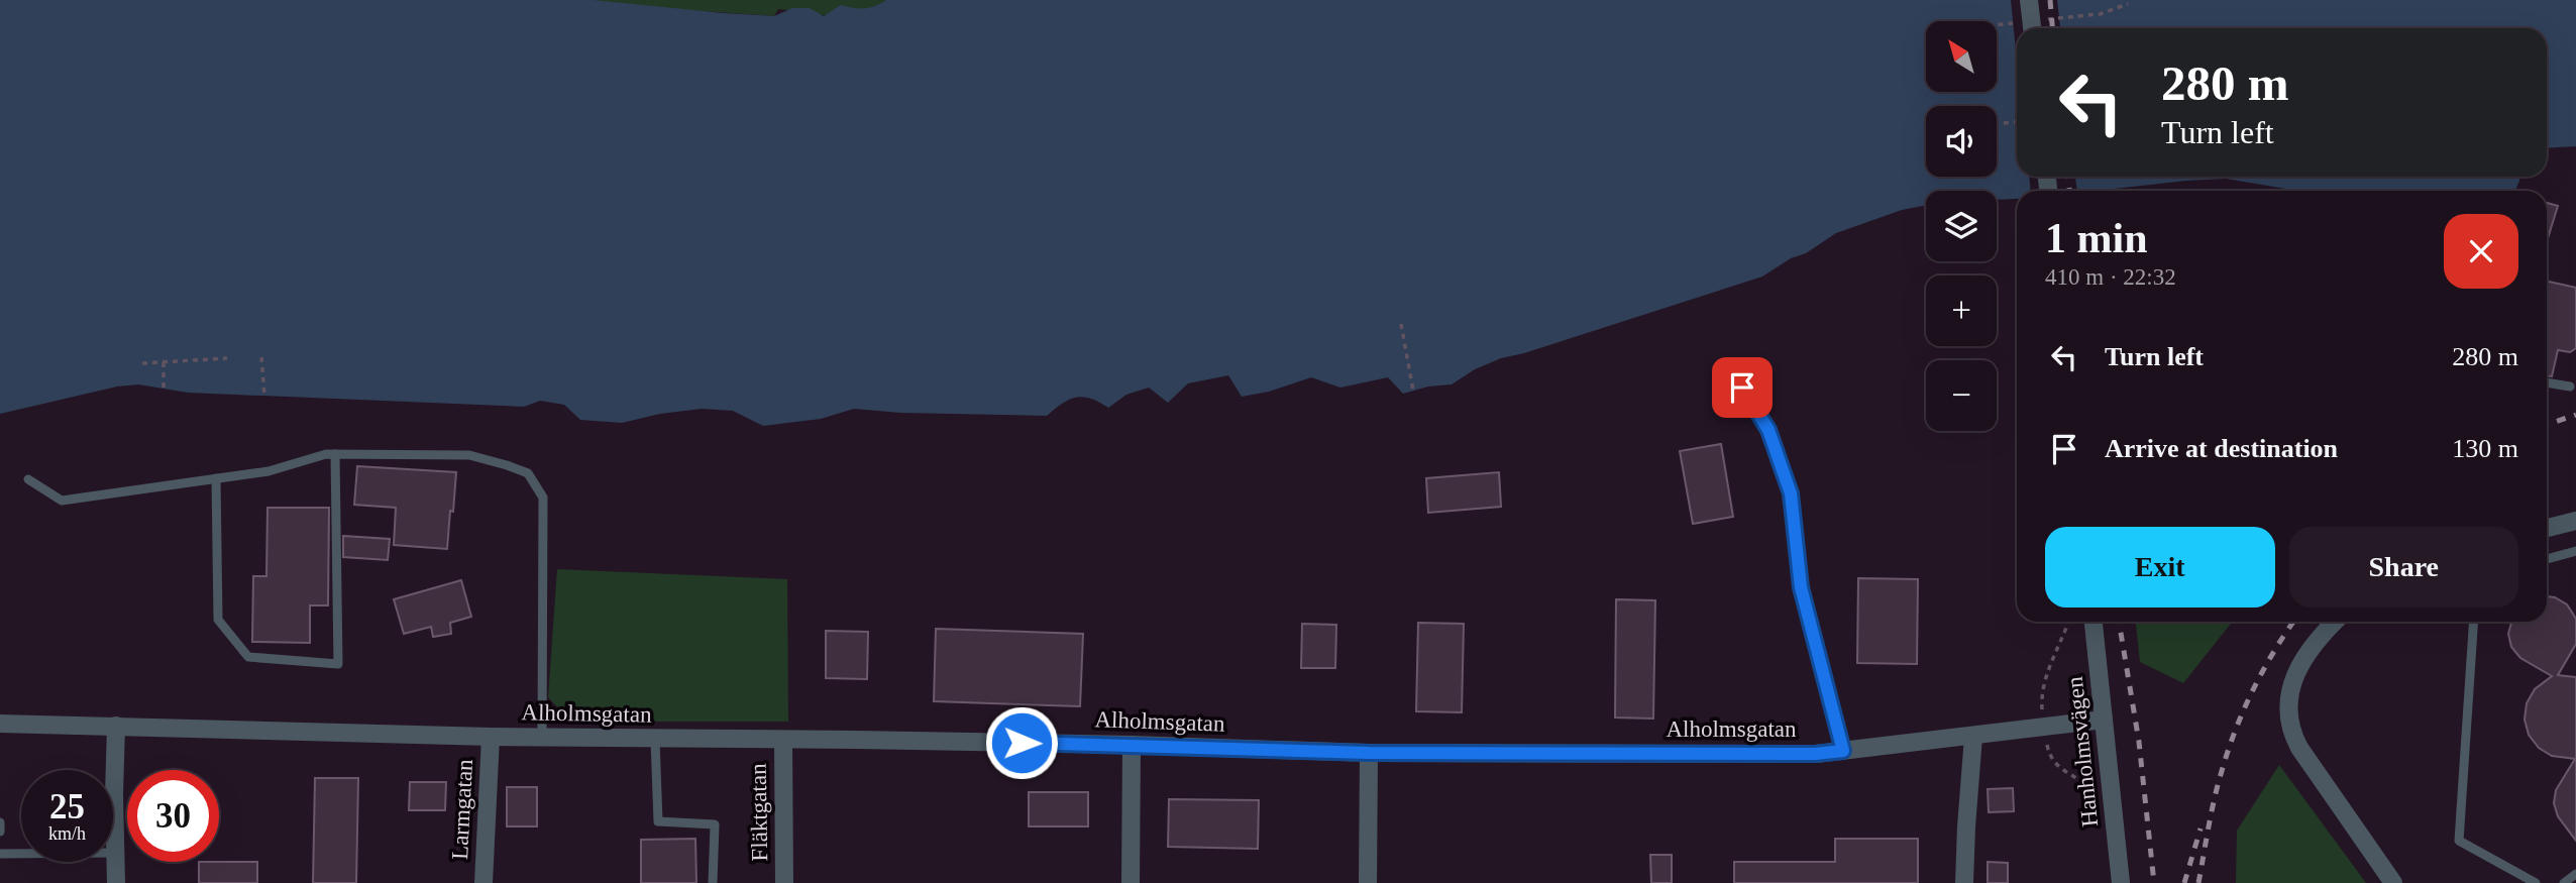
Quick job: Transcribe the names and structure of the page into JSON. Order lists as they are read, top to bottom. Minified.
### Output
{"streets":{"street":["Alholmsgatan","Hanholmsvägen","Larmgatan","Fläktgatan"]},"crossings":[["Alholmsgatan","Hanholmsvägen"],["Alholmsgatan","Larmgatan"],["Alholmsgatan","Fläktgatan"]],"north":"top left","page":{"map_buttons":["+","−"],"turn":["280 m","Turn left"],"heading":["1 min","410 m · 22:32"],"list":[{"name":"Turn left","value":"280 m"},{"name":"Arrive at destination","value":"130 m"}],"buttons":["Exit","Share"],"speed":"25 km/h","limit":"30"}}
